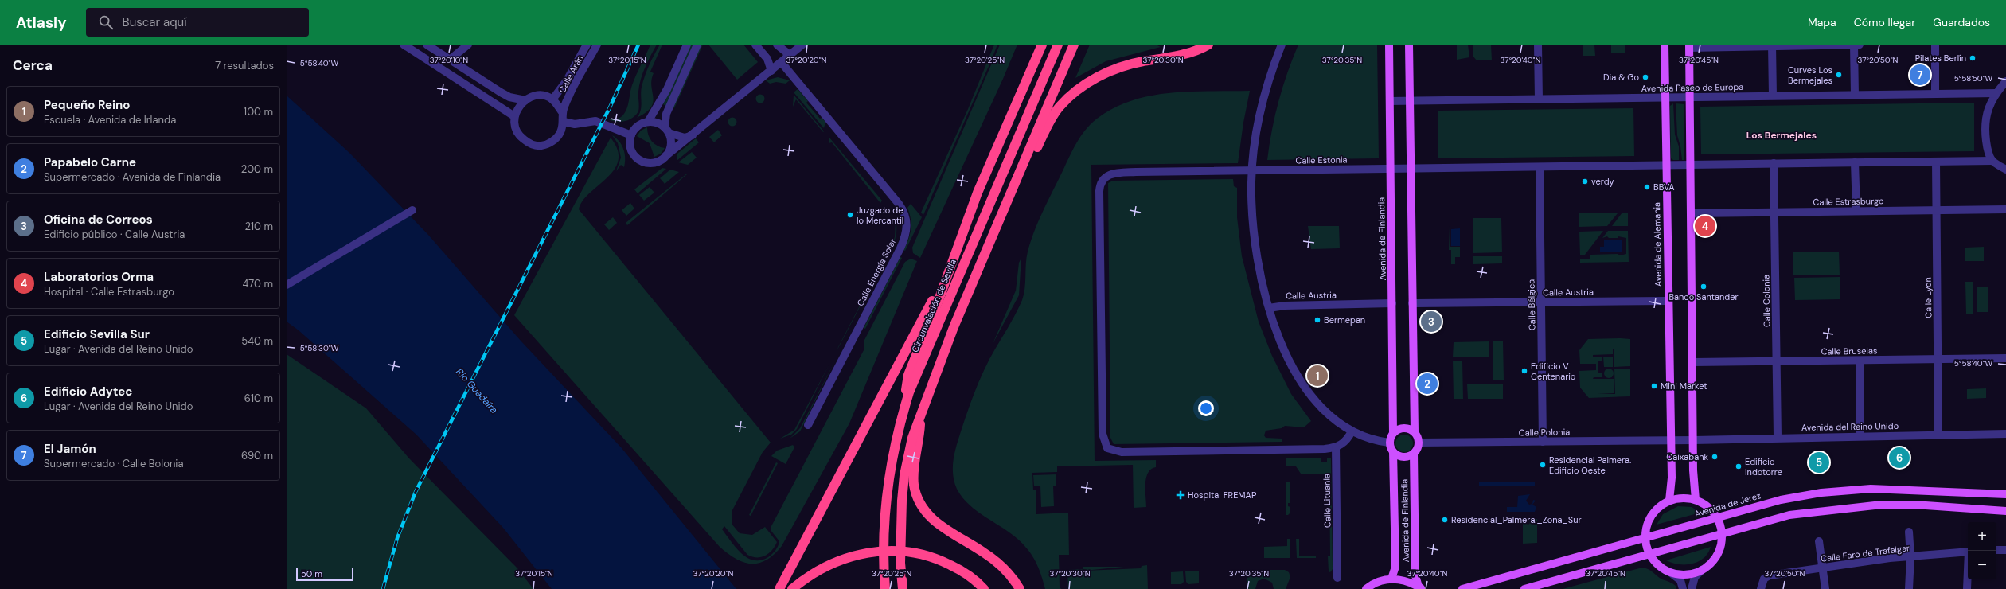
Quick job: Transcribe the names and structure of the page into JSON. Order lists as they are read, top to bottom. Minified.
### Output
{"streets":{"highway":["Circunvalación de Sevilla"],"main road":["Avenida de Finlandia","Avenida de Alemania","Avenida de Jerez"],"street":["Calle Arán","Avenida Paseo de Europa","Calle Estonia","Calle Estrasburgo","Calle Energía Solar","Calle Austria","Calle Lyon","Calle Colonia","Calle Bélgica","Calle Bruselas","Avenida del Reino Unido","Calle Polonia","Calle Lituania","Calle Faro de Trafalgar"]},"crossings":[["Avenida Paseo de Europa","Avenida de Finlandia"],["Avenida Paseo de Europa","Avenida de Alemania"],["Calle Estonia","Avenida de Finlandia"],["Calle Estonia","Calle Lituania"],["Calle Estrasburgo","Calle Lyon"],["Calle Estrasburgo","Calle Colonia"],["Avenida de Finlandia","Calle Austria"],["Avenida de Finlandia","Calle Polonia"],["Avenida de Alemania","Calle Austria"],["Avenida de Alemania","Calle Polonia"],["Calle Austria","Calle Bélgica"],["Calle Lyon","Calle Bruselas"],["Calle Lyon","Avenida del Reino Unido"],["Calle Colonia","Calle Bruselas"],["Calle Colonia","Avenida del Reino Unido"],["Calle Bélgica","Calle Polonia"],["Avenida del Reino Unido","Calle Polonia"]],"districts":["Los Bermejales"],"water":["Río Guadaíra"],"places":{"other":["Pilates Berlín","Curves Los Bermejales","Dia & Go","verdy","BBVA","Juzgado de lo Mercantil","Banco Santander","Bermepan","Edificio V Centenario","Mini Market","Caixabank","Residencial Palmera. Edificio Oeste","Edificio Indotorre","Residencial_Palmera._Zona_Sur"],"health":["Hospital FREMAP"]},"scale_bar":"50 m","page":{"header":"Atlasly","search":"Buscar aquí","nav":["Mapa","Cómo llegar","Guardados"],"heading":["Cerca","7 resultados"],"pins":["7","4","3","1","2","6","5"],"list":[{"mark":"1","name":"Pequeño Reino","note":"Escuela · Avenida de Irlanda","value":"100 m"},{"mark":"2","name":"Papabelo Carne","note":"Supermercado · Avenida de Finlandia","value":"200 m"},{"mark":"3","name":"Oficina de Correos","note":"Edificio público · Calle Austria","value":"210 m"},{"mark":"4","name":"Laboratorios Orma","note":"Hospital · Calle Estrasburgo","value":"470 m"},{"mark":"5","name":"Edificio Sevilla Sur","note":"Lugar · Avenida del Reino Unido","value":"540 m"},{"mark":"6","name":"Edificio Adytec","note":"Lugar · Avenida del Reino Unido","value":"610 m"},{"mark":"7","name":"El Jamón","note":"Supermercado · Calle Bolonia","value":"690 m"}],"map_buttons":["+","−"],"scale":"50 m"},"coordinates":["37°20'10\"N","37°20'15\"N","37°20'20\"N","37°20'25\"N","37°20'30\"N","37°20'35\"N","37°20'40\"N","37°20'50\"N","37°20'45\"N","5°58'40\"W","5°58'50\"W","5°58'30\"W"]}
